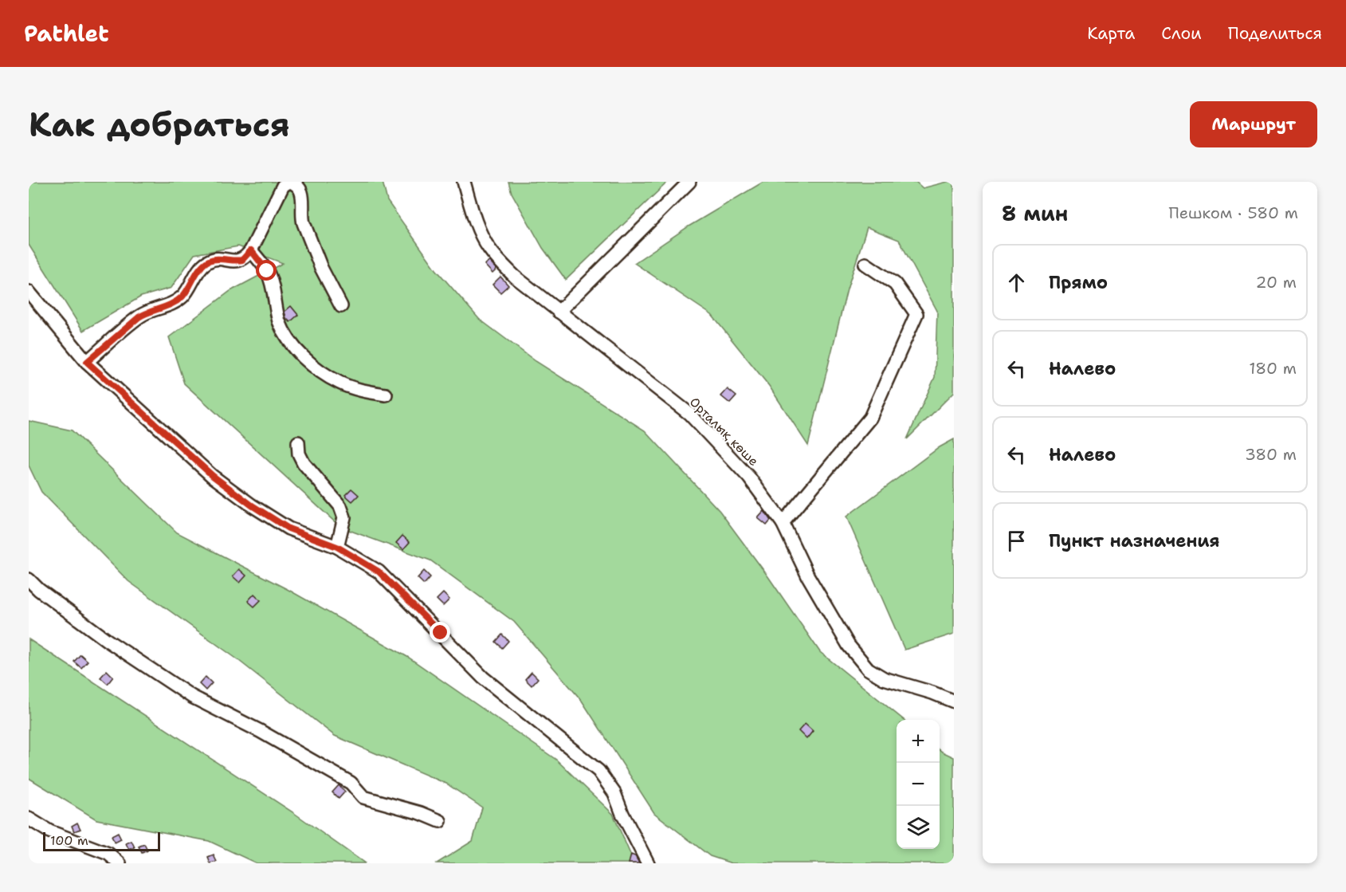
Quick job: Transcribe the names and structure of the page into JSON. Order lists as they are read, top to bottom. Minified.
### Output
{"streets":{"street":["Орталық көше"]},"scale_bar":"100 m","page":{"header":"Pathlet","nav":["Карта","Слои","Поделиться"],"buttons":"Маршрут","title":"Как добраться","heading":["8 мин","Пешком · 580 m"],"list":[["Прямо","20 m"],["Налево","180 m"],["Налево","380 m"],"Пункт назначения"],"map_buttons":["+","−"],"scale":"100 m"}}
